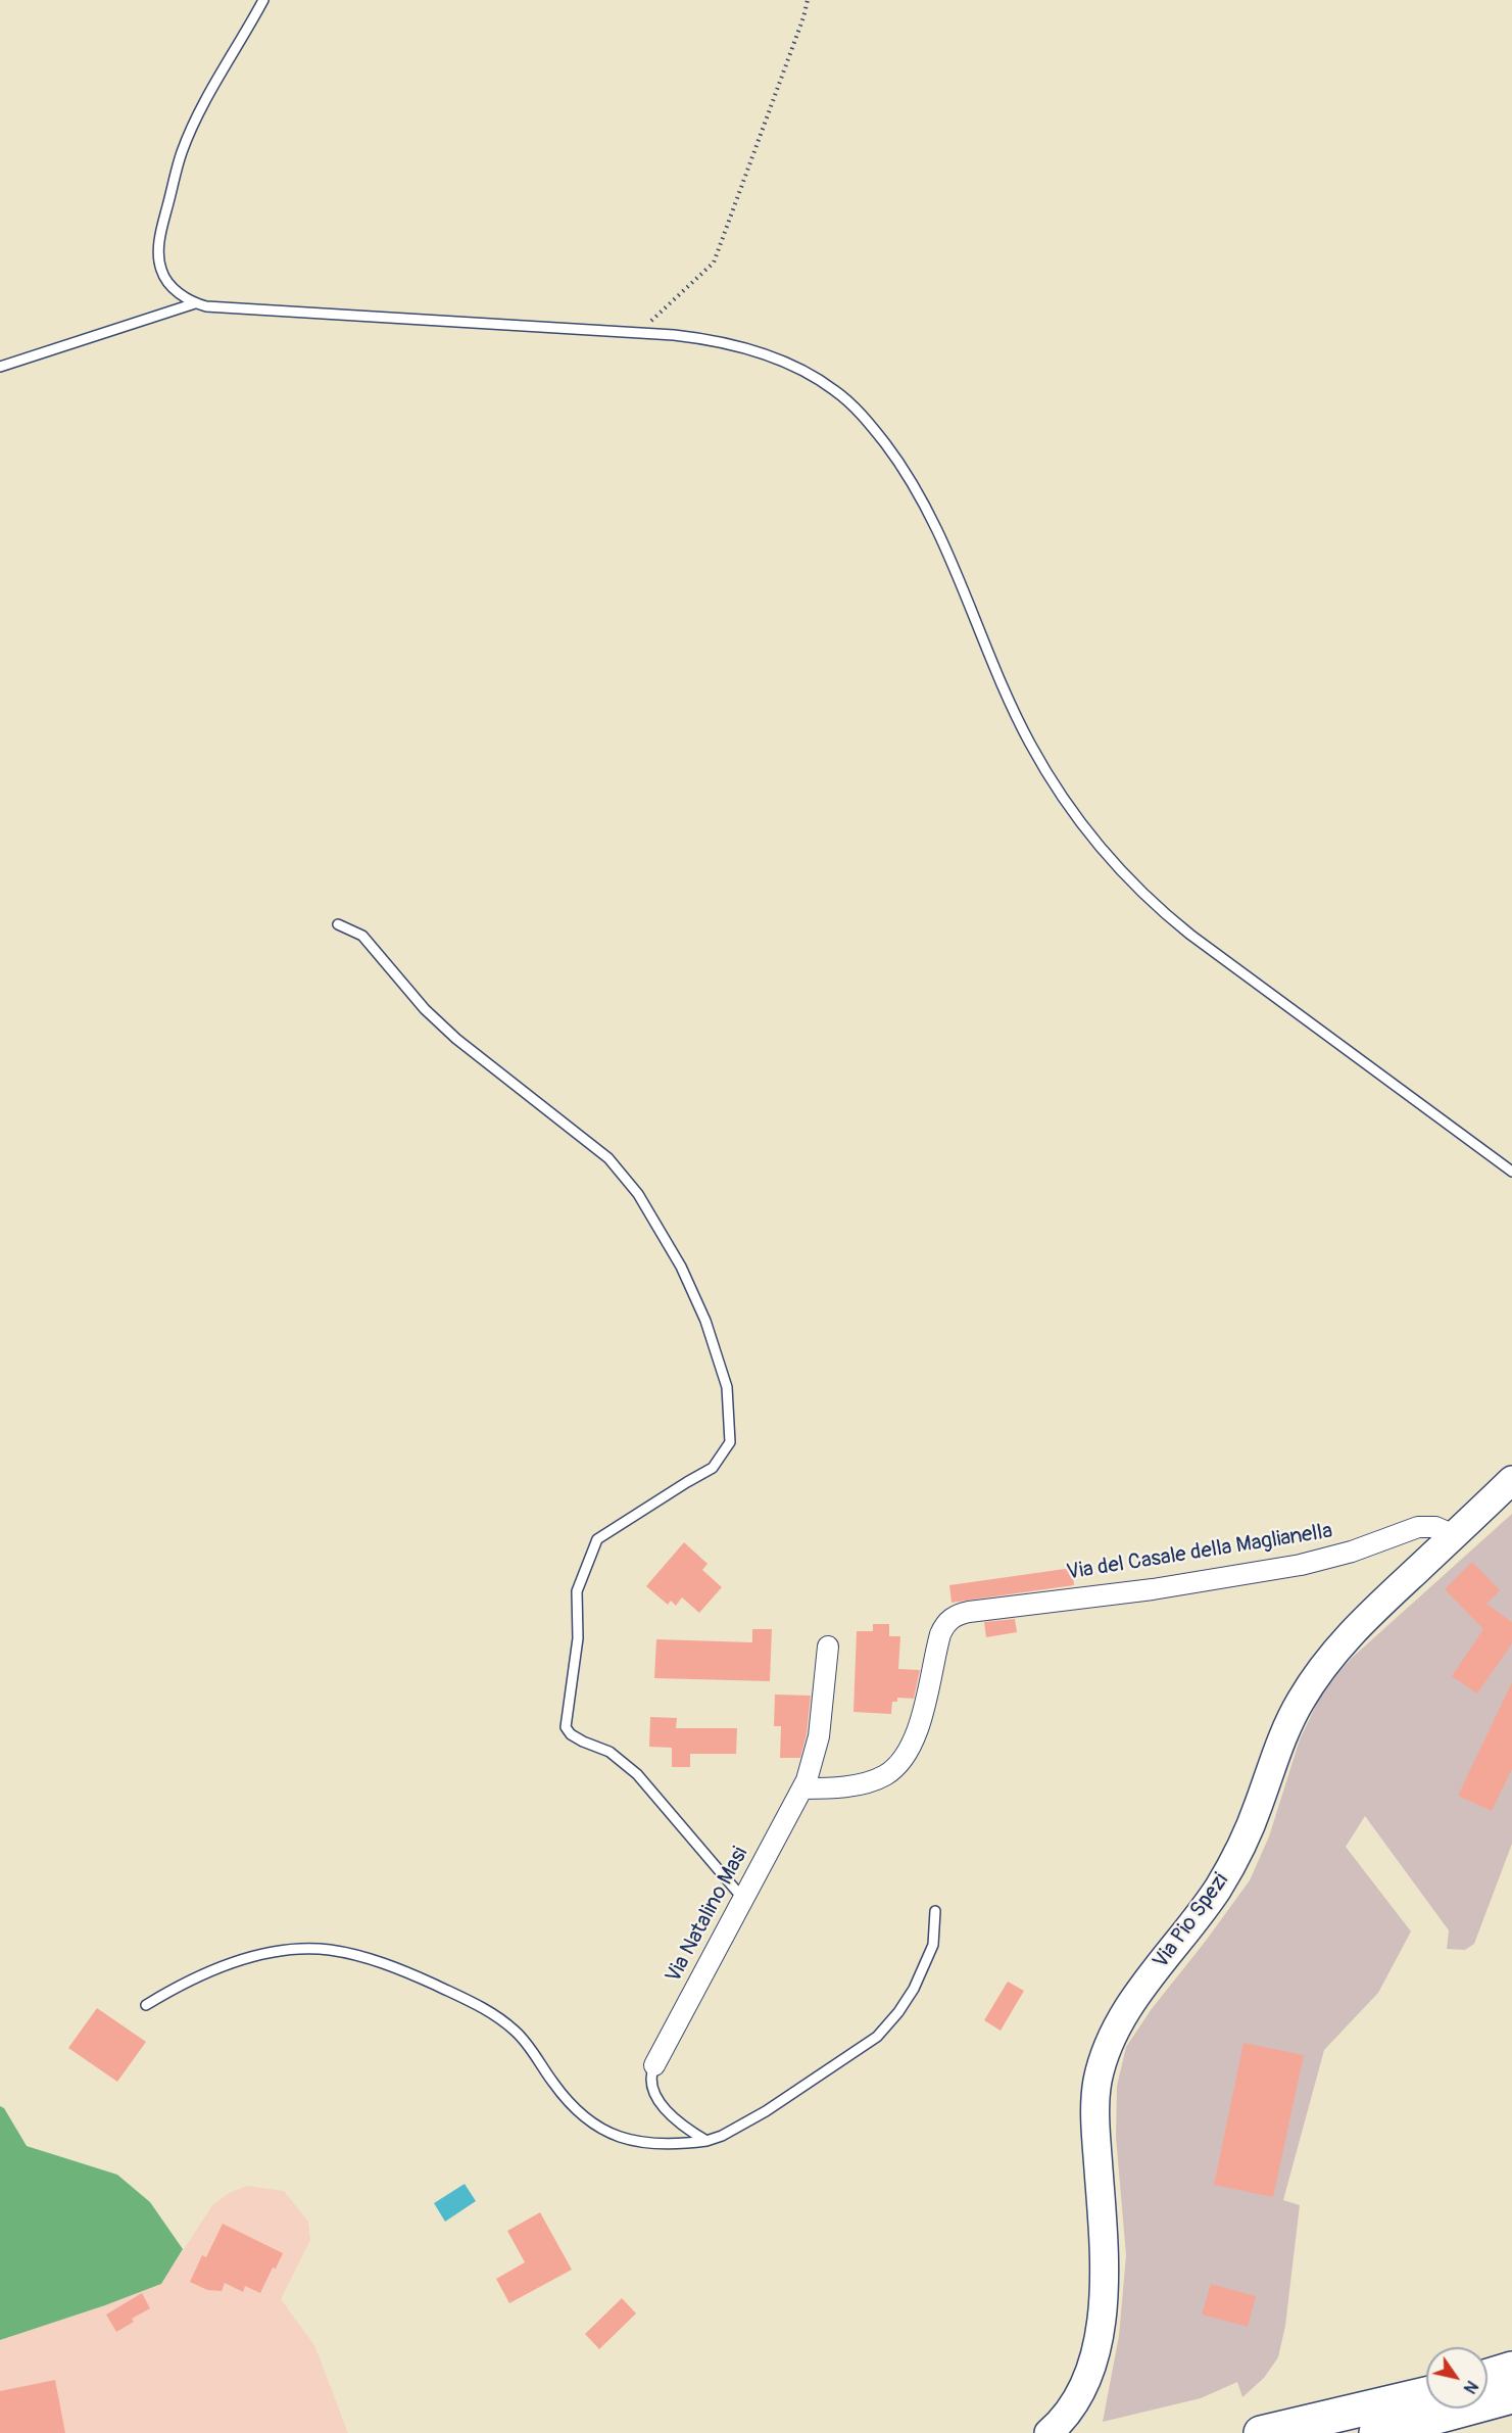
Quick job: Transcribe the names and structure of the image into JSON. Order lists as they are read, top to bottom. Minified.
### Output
{"streets":{"street":["Via del Casale della Maglianella","Via Natalino Masi","Via Pio Spezi"]},"crossings":[["Via del Casale della Maglianella","Via Natalino Masi"],["Via del Casale della Maglianella","Via Pio Spezi"]],"north":"bottom right"}
